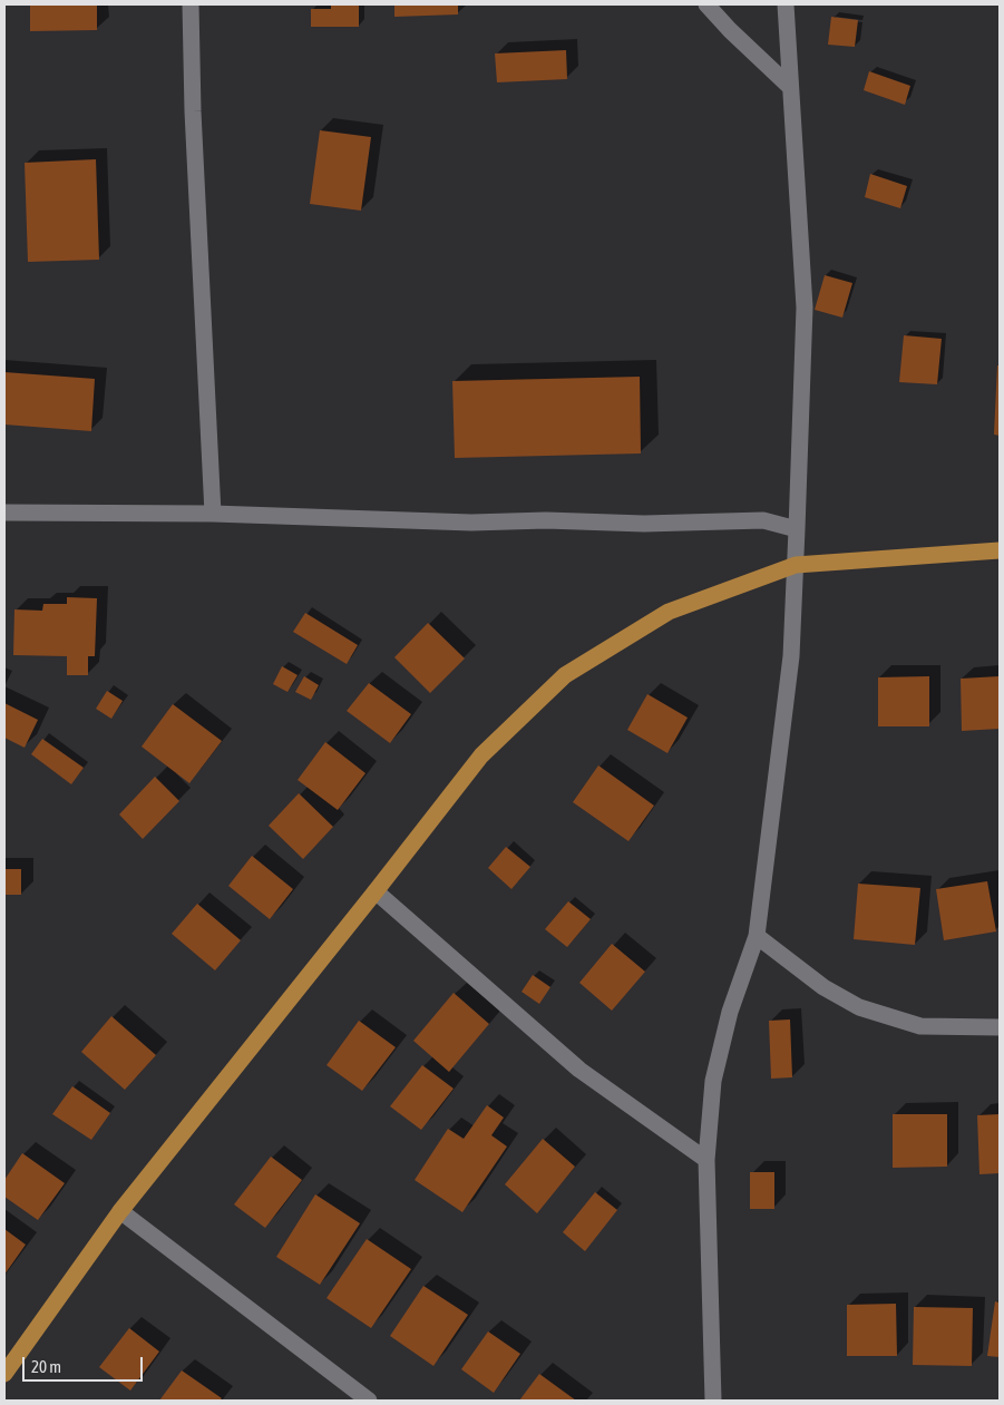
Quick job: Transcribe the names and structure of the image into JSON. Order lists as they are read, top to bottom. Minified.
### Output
{"scale_bar":"20 m"}
